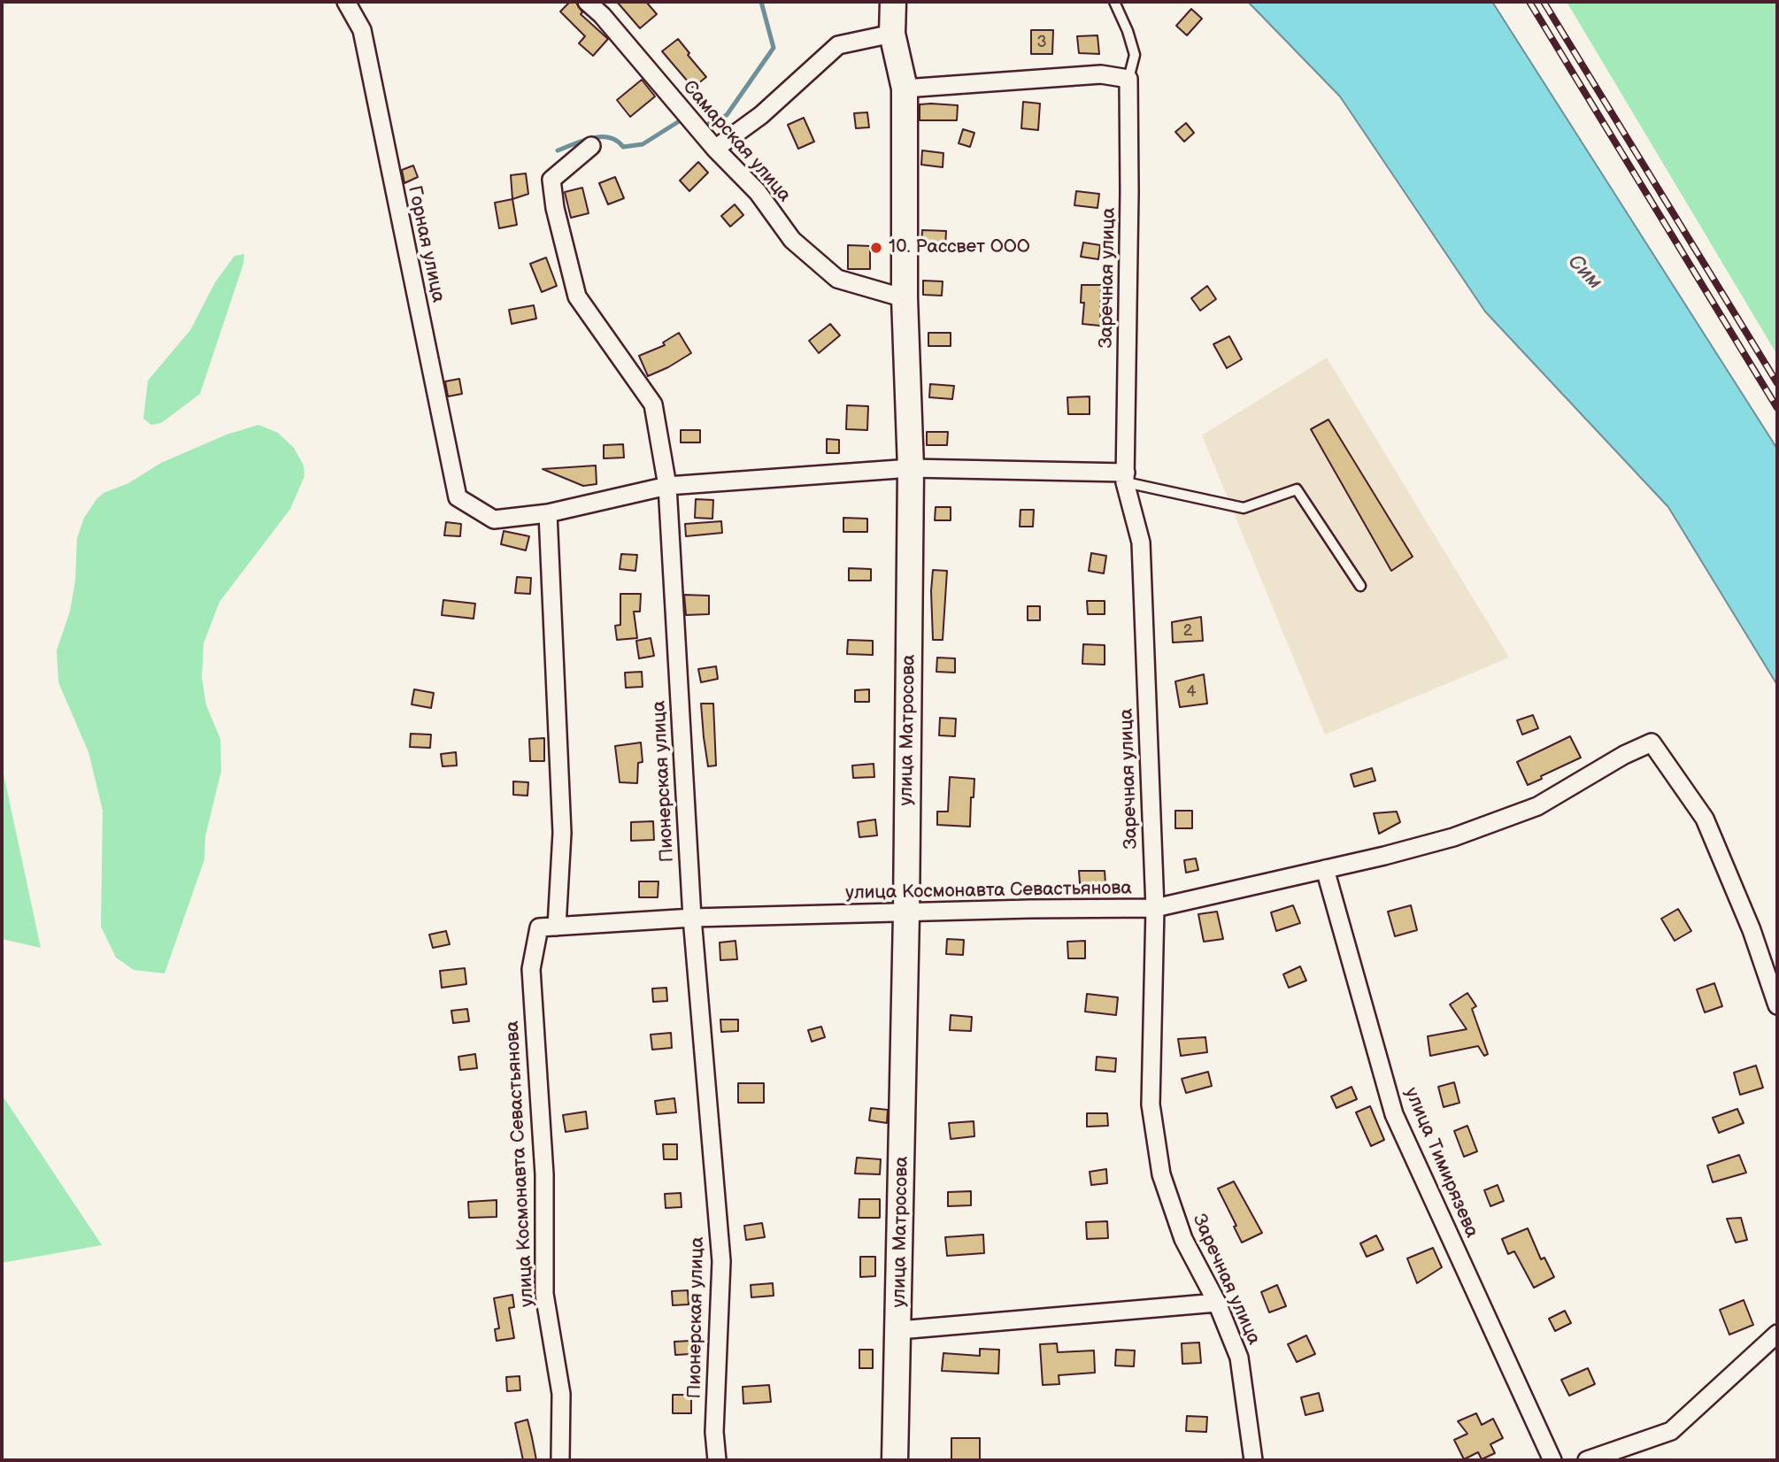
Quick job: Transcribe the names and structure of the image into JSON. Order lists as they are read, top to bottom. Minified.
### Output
{"streets":{"main road":["улица Матросова"],"street":["Самарская улица","Горная улица","Заречная улица","Пионерская улица","улица Космонавта Севастьянова","улица Тимирязева"]},"crossings":[["Самарская улица","улица Матросова"],["Заречная улица","улица Космонавта Севастьянова"],["улица Матросова","улица Космонавта Севастьянова"],["Пионерская улица","улица Космонавта Севастьянова"],["улица Космонавта Севастьянова","улица Тимирязева"]],"water":["Сим"],"places":["10. Рассвет ООО"],"house_numbers":["3","2","4"]}
